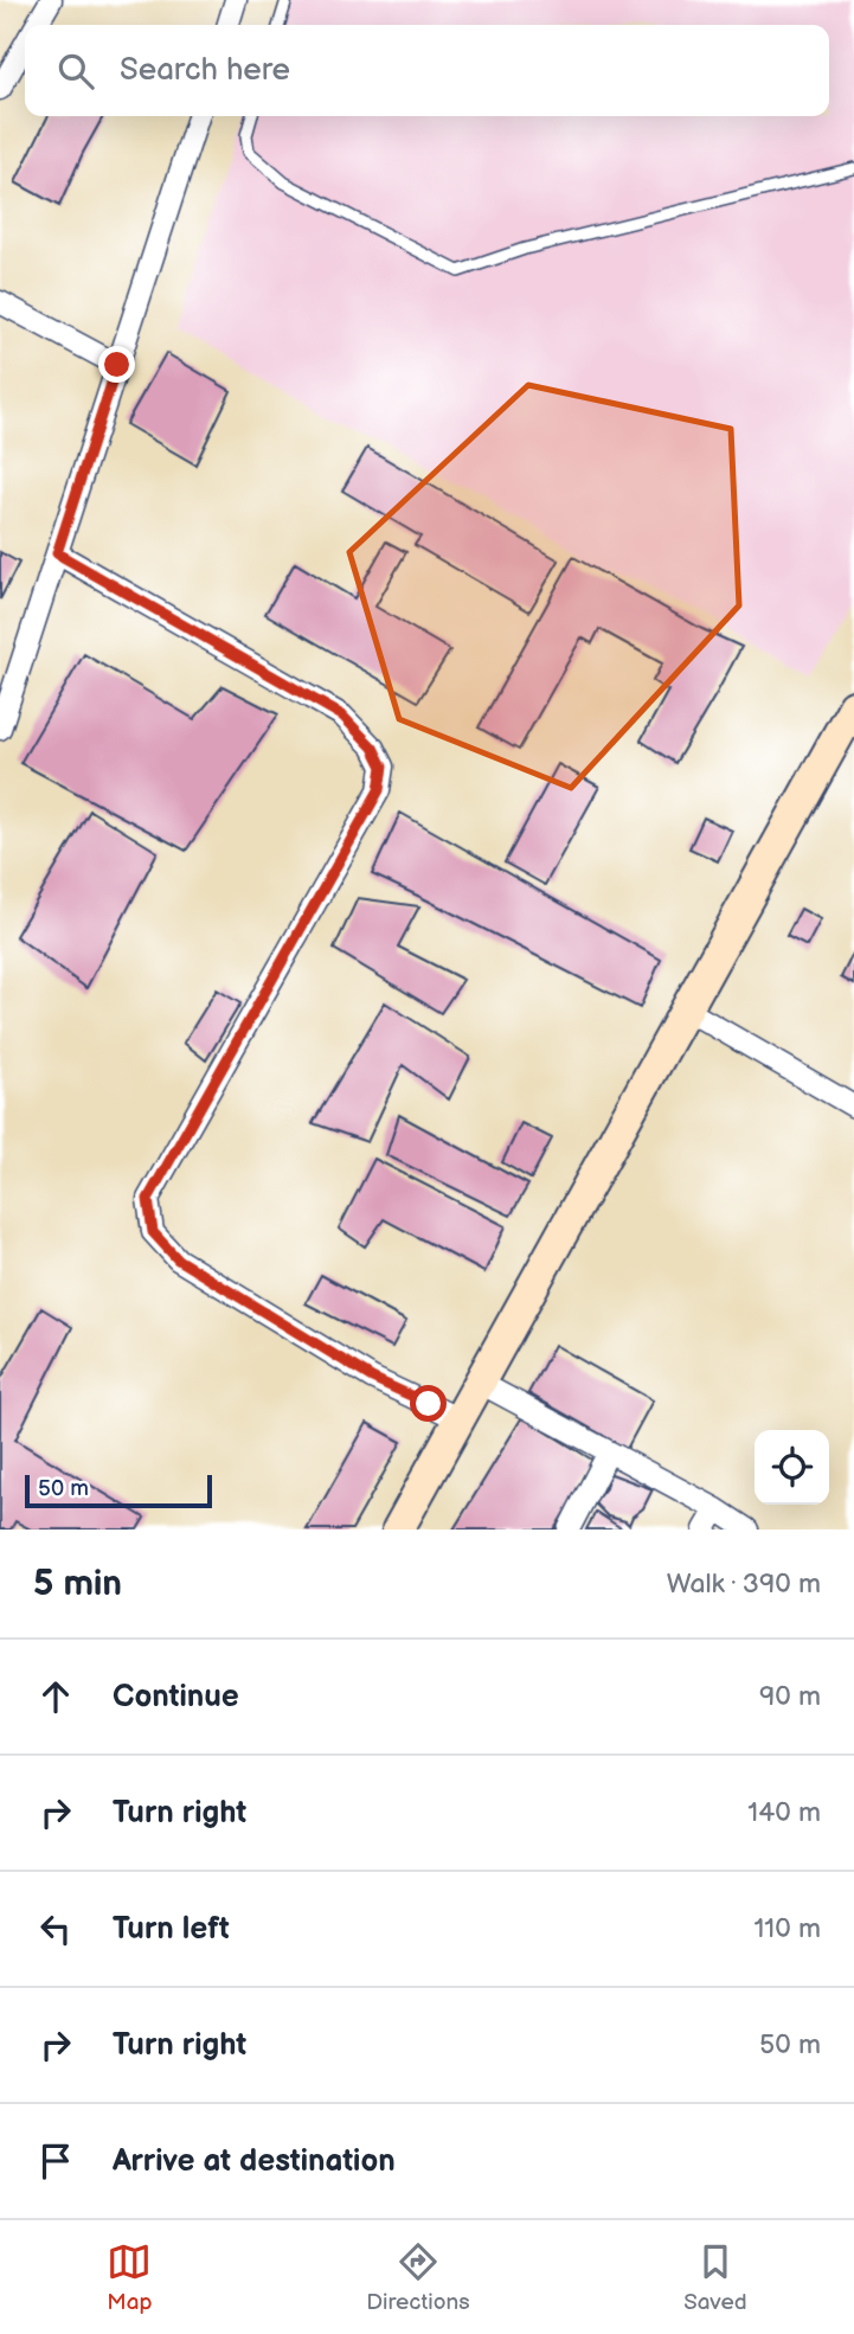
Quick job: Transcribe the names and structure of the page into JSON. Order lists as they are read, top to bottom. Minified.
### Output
{"scale_bar":"50 m","page":{"search":"Search here","scale":"50 m","heading":["5 min","Walk · 390 m"],"list":[["Continue","90 m"],["Turn right","140 m"],["Turn left","110 m"],["Turn right","50 m"],"Arrive at destination"],"nav":["Map","Directions","Saved"]}}
